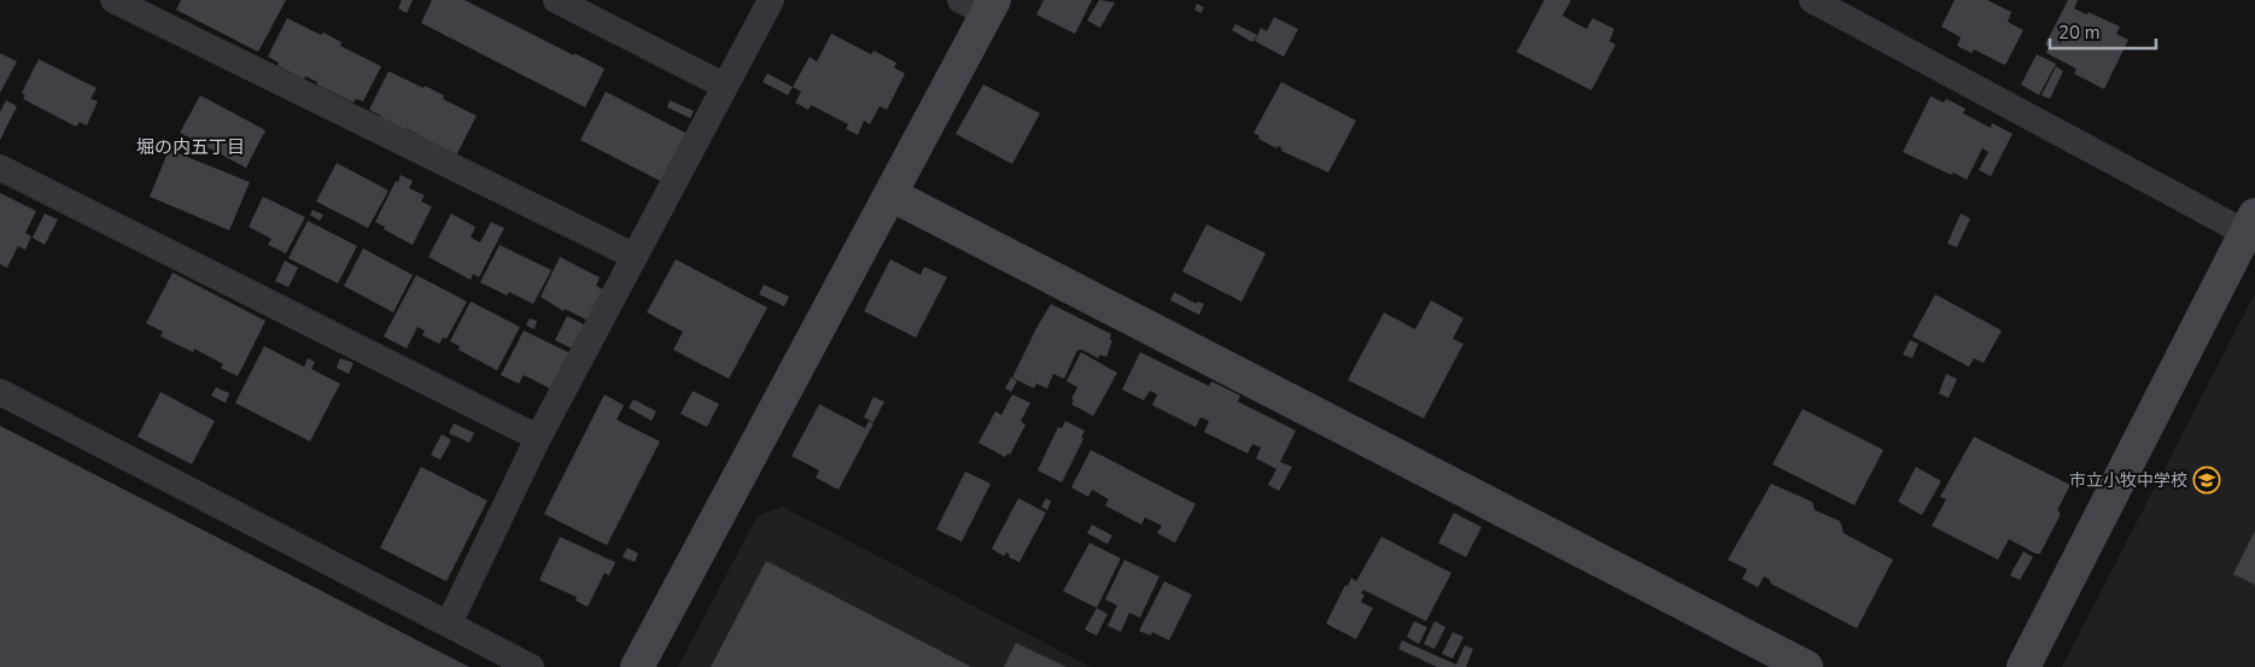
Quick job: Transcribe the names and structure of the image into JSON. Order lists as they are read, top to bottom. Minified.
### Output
{"districts":["堀の内五丁目"],"places":{"school or university":["市立小牧中学校"]},"scale_bar":"20 m"}
